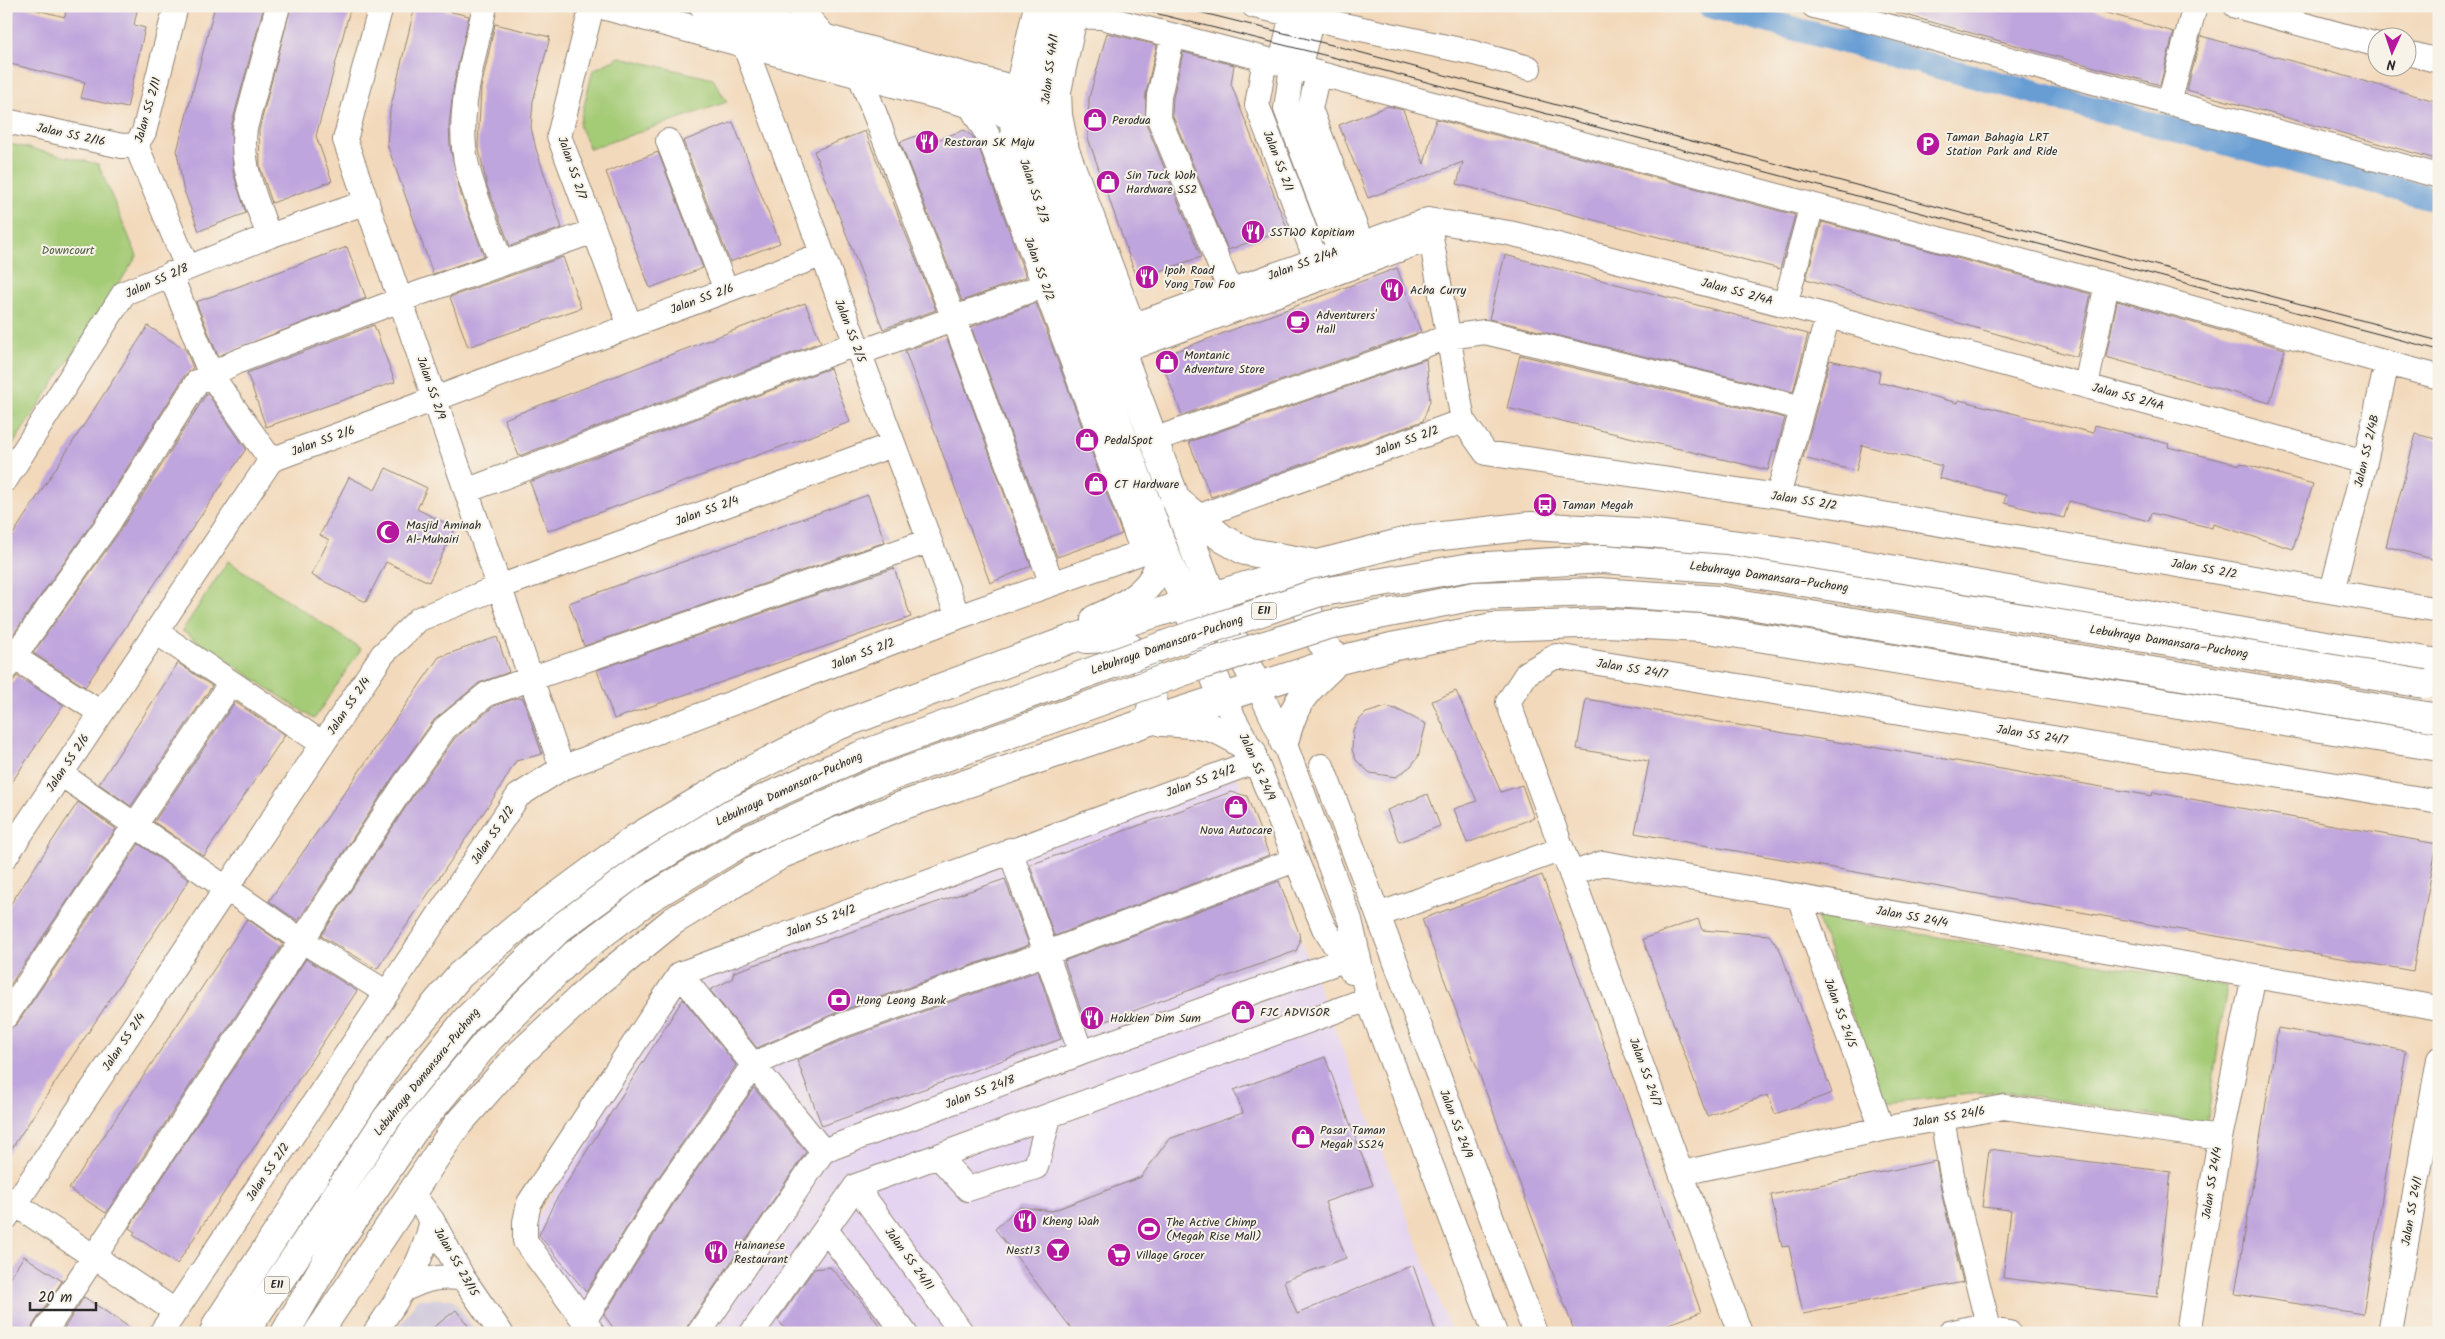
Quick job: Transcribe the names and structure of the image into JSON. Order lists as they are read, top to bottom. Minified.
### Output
{"streets":{"main road":["Jalan SS 4A/1","Jalan SS 2/3","Lebuhraya Damansara–Puchong","E11"],"street":["Jalan SS 2/11","Jalan SS 2/16","Jalan SS 2/1","Jalan SS 2/7","Jalan SS 2/4A","Jalan SS 2/2","Jalan SS 2/8","Jalan SS 2/6","Jalan SS 2/5","Jalan SS 2/9","Jalan SS 2/4B","Jalan SS 2/4","Jalan SS 24/7","Jalan SS 24/9","Jalan SS 24/2","Jalan SS 24/4","Jalan SS 24/5","Jalan SS 24/8","Jalan SS 24/6","Jalan SS 24/1","Jalan SS 24/11","Jalan SS 23/15"]},"crossings":[["Jalan SS 4A/1","Jalan SS 2/3"],["Jalan SS 2/11","Jalan SS 2/16"],["Jalan SS 2/11","Jalan SS 2/8"],["Jalan SS 2/11","Jalan SS 2/6"],["Jalan SS 2/1","Jalan SS 2/4A"],["Jalan SS 2/7","Jalan SS 2/6"],["Jalan SS 2/3","Jalan SS 2/4A"],["Jalan SS 2/3","Jalan SS 2/2"],["Jalan SS 2/3","Jalan SS 24/9"],["Jalan SS 2/4A","Jalan SS 2/4B"],["Jalan SS 2/2","Jalan SS 2/5"],["Jalan SS 2/2","Jalan SS 2/9"],["Jalan SS 2/2","Jalan SS 2/4B"],["Jalan SS 2/8","Jalan SS 2/9"],["Jalan SS 2/6","Jalan SS 2/5"],["Jalan SS 2/6","Jalan SS 2/9"],["Jalan SS 2/5","Jalan SS 2/4"],["Jalan SS 2/9","Jalan SS 2/4"],["Jalan SS 24/7","Jalan SS 24/4"],["Jalan SS 24/7","Jalan SS 24/6"],["Jalan SS 24/9","Jalan SS 24/2"],["Jalan SS 24/9","Jalan SS 24/8"],["Jalan SS 24/4","Jalan SS 24/5"],["Jalan SS 24/4","Jalan SS 24/6"],["Jalan SS 24/5","Jalan SS 24/6"]],"parks":["Downcourt"],"places":{"shop":["Perodua","Sin Tuck Woh Hardware SS2","Montanic Adventure Store","PedalSpot","CT Hardware","Nova Autocare","FJC ADVISOR","Pasar Taman Megah SS24"],"restaurant":["Restoran SK Maju","SSTWO Kopitiam","Ipoh Road Yong Tow Foo","Acha Curry","Hokkien Dim Sum","Kheng Wah","Hainanese Restaurant"],"parking":["Taman Bahagia LRT Station Park and Ride"],"cafe":["Adventurers' Hall"],"bus stop":["Taman Megah"],"mosque":["Masjid Aminah Al-Muhairi"],"bank":["Hong Leong Bank"],"sports":["The Active Chimp (Megah Rise Mall)"],"bar":["Nest13"],"supermarket":["Village Grocer"]},"scale_bar":"20 m","north":"bottom"}
